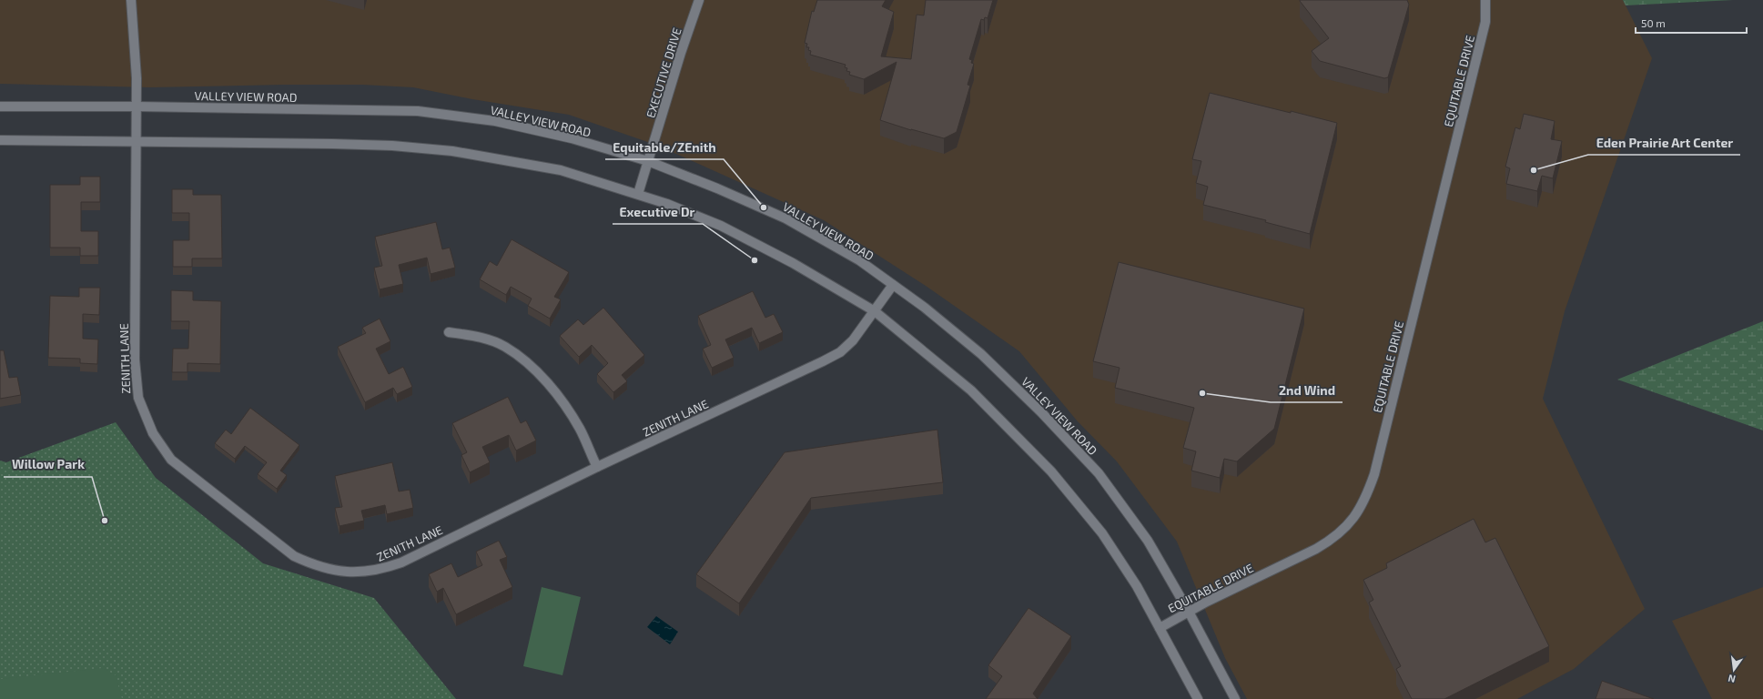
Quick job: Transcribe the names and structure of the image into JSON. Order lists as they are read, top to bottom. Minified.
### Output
{"streets":{"main road":["EXECUTIVE DRIVE","EQUITABLE DRIVE","VALLEY VIEW ROAD","ZENITH LANE"]},"crossings":[["EXECUTIVE DRIVE","VALLEY VIEW ROAD"],["EQUITABLE DRIVE","VALLEY VIEW ROAD"],["VALLEY VIEW ROAD","ZENITH LANE"]],"places":["Eden Prairie Art Center","Equitable/ZEnith","Executive Dr","2nd Wind","Willow Park"],"scale_bar":"50 m","north":"bottom"}
